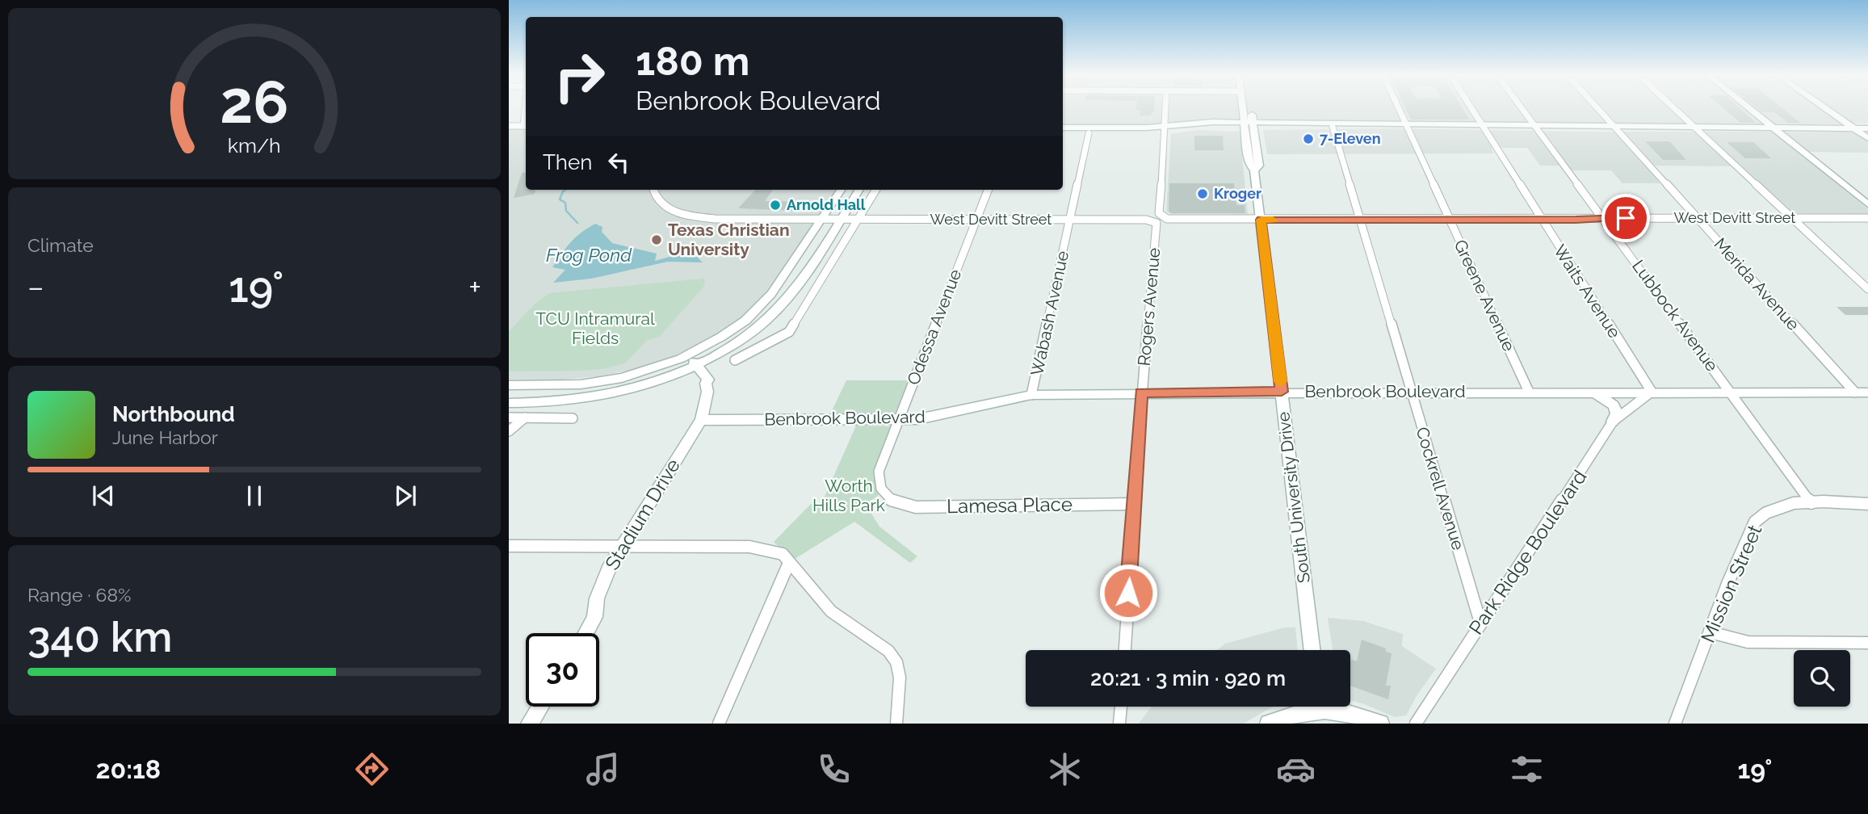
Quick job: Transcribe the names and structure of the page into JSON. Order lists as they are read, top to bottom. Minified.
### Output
{"streets":{"main road":["Benbrook Boulevard","South University Drive","Stadium Drive"],"street":["West Devitt Street","Merida Avenue","Waits Avenue","Greene Avenue","Rogers Avenue","Wabash Avenue","Lubbock Avenue","Odessa Avenue","Cockrell Avenue","Lamesa Place","Park Ridge Boulevard","Mission Street"]},"crossings":[["West Devitt Street","Merida Avenue"],["West Devitt Street","Waits Avenue"],["West Devitt Street","Greene Avenue"],["West Devitt Street","Rogers Avenue"],["West Devitt Street","Wabash Avenue"],["West Devitt Street","Lubbock Avenue"],["West Devitt Street","Odessa Avenue"],["West Devitt Street","Cockrell Avenue"],["West Devitt Street","South University Drive"],["Merida Avenue","Benbrook Boulevard"],["Waits Avenue","Benbrook Boulevard"],["Waits Avenue","Park Ridge Boulevard"],["Greene Avenue","Benbrook Boulevard"],["Rogers Avenue","Benbrook Boulevard"],["Rogers Avenue","Lamesa Place"],["Wabash Avenue","Benbrook Boulevard"],["Lubbock Avenue","Benbrook Boulevard"],["Lubbock Avenue","Mission Street"],["Odessa Avenue","Benbrook Boulevard"],["Odessa Avenue","Lamesa Place"],["Benbrook Boulevard","Cockrell Avenue"],["Benbrook Boulevard","South University Drive"],["Benbrook Boulevard","Stadium Drive"],["Benbrook Boulevard","Park Ridge Boulevard"],["Cockrell Avenue","Park Ridge Boulevard"]],"water":["Frog Pond"],"parks":["TCU Intramural Fields","Worth Hills Park"],"places":["7-Eleven","Kroger","Arnold Hall","Texas Christian University"],"page":{"turn":["180 m","Benbrook Boulevard"],"then":"Then","tile":["Climate",["Range · 68%","340 km"]],"heat":["−","19°","+"],"song":["Northbound","June Harbor"],"limit":"30","trip":"20:21 · 3 min · 920 m","tabs":["20:18","19°"],"gauge":["26","km/h"]}}
